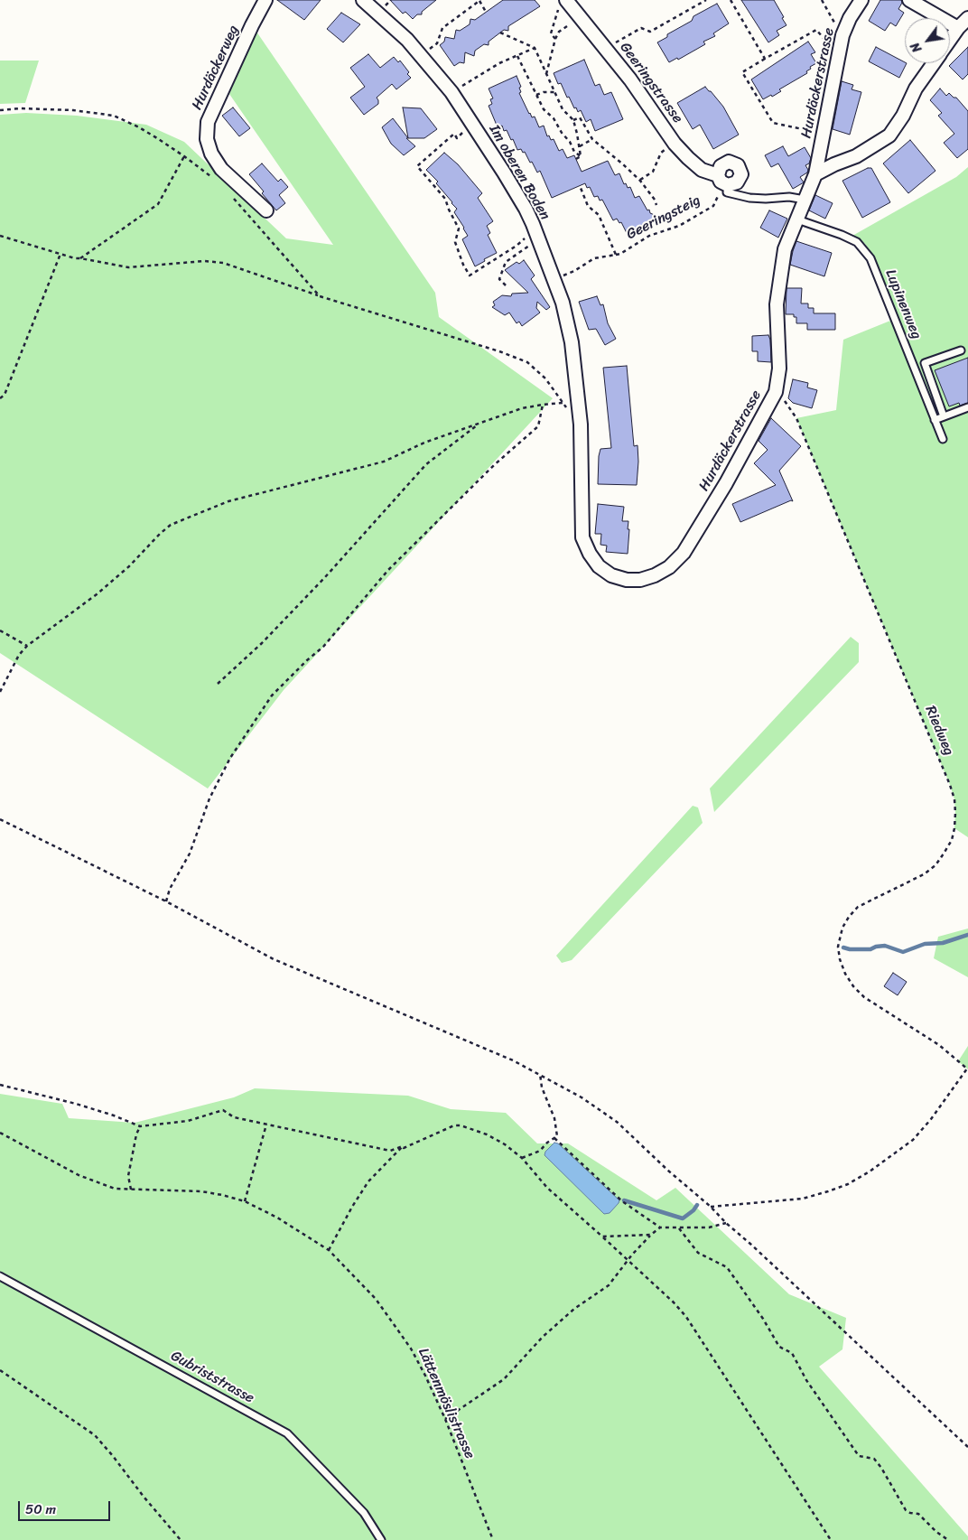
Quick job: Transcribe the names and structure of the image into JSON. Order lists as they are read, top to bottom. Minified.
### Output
{"streets":{"street":["Hurdäckerweg","Geeringstrasse","Hurdäckerstrasse","Im oberen Boden"],"lane":["Lupinenweg","Gubriststrasse"],"path":["Geeringsteig","Riedweg","Lättenmöslistrasse"]},"crossings":[["Hurdäckerstrasse","Im oberen Boden"],["Hurdäckerstrasse","Lupinenweg"],["Hurdäckerstrasse","Riedweg"]],"scale_bar":"50 m","north":"bottom left"}
